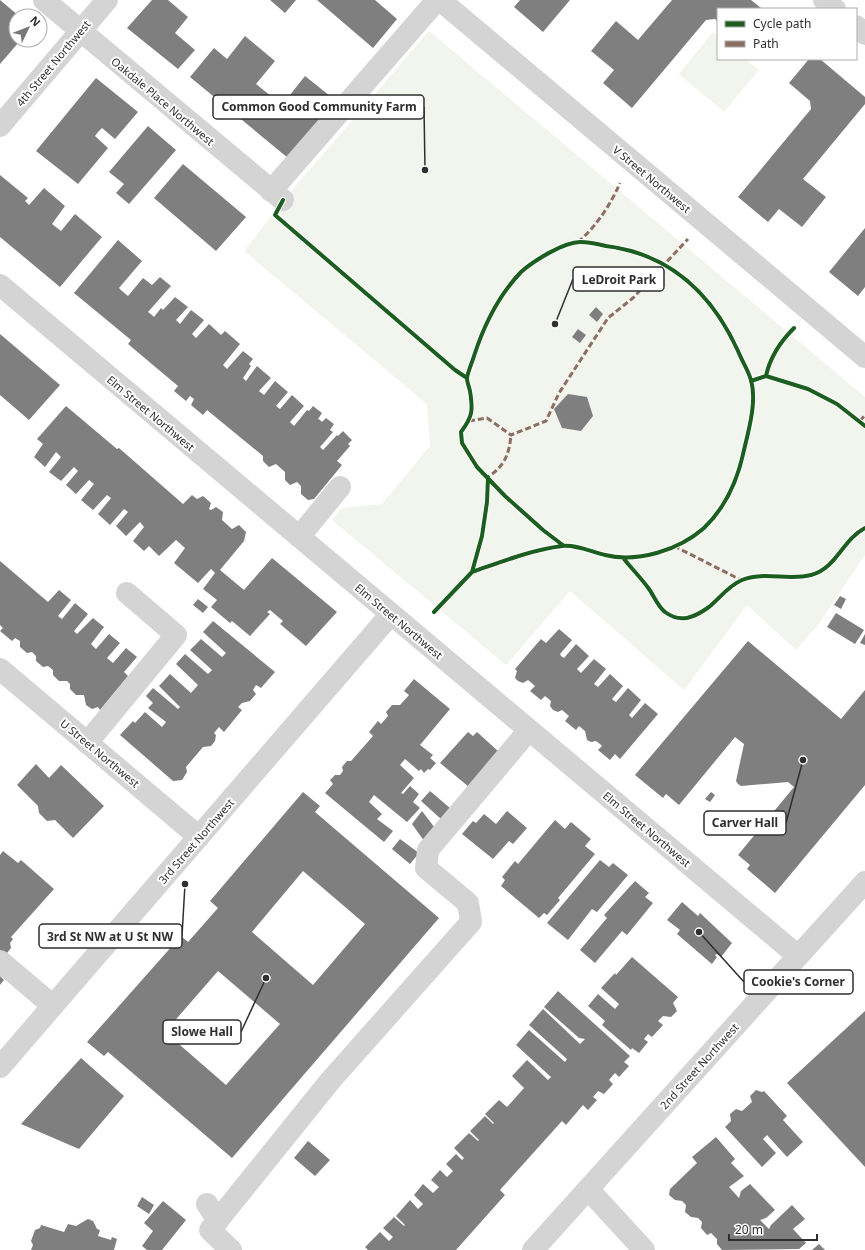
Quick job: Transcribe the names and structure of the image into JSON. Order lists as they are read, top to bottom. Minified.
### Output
{"streets":{"street":["4th Street Northwest","Oakdale Place Northwest","V Street Northwest","Elm Street Northwest","U Street Northwest","3rd Street Northwest","2nd Street Northwest"]},"crossings":[["4th Street Northwest","Oakdale Place Northwest"],["Oakdale Place Northwest","V Street Northwest"],["Elm Street Northwest","3rd Street Northwest"],["Elm Street Northwest","2nd Street Northwest"],["U Street Northwest","3rd Street Northwest"]],"places":["Common Good Community Farm","LeDroit Park","Carver Hall","3rd St NW at U St NW","Cookie's Corner","Slowe Hall"],"legend":["Cycle path","Path"],"scale_bar":"20 m","north":"top right"}
